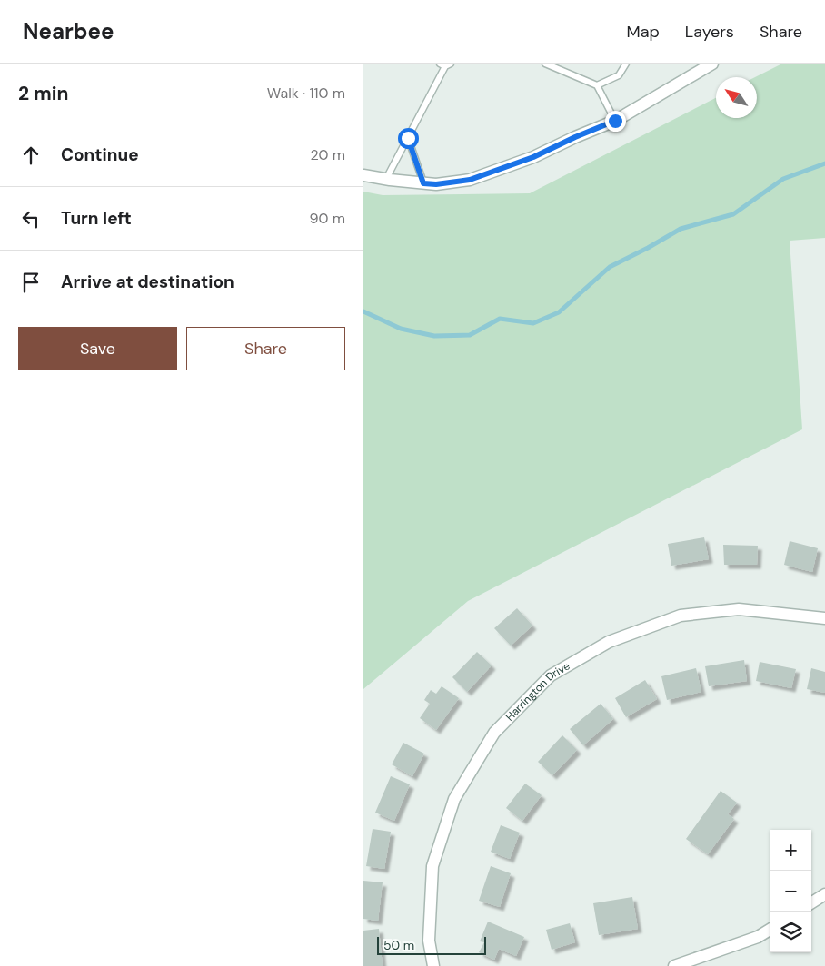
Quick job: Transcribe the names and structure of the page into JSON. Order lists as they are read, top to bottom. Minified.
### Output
{"streets":{"street":["Harrington Drive"]},"scale_bar":"50 m","north":"top left","page":{"header":"Nearbee","nav":["Map","Layers","Share"],"heading":["2 min","Walk · 110 m"],"list":[["Continue","20 m"],["Turn left","90 m"],"Arrive at destination"],"buttons":["Save","Share"],"map_buttons":["+","−"],"scale":"50 m"}}
